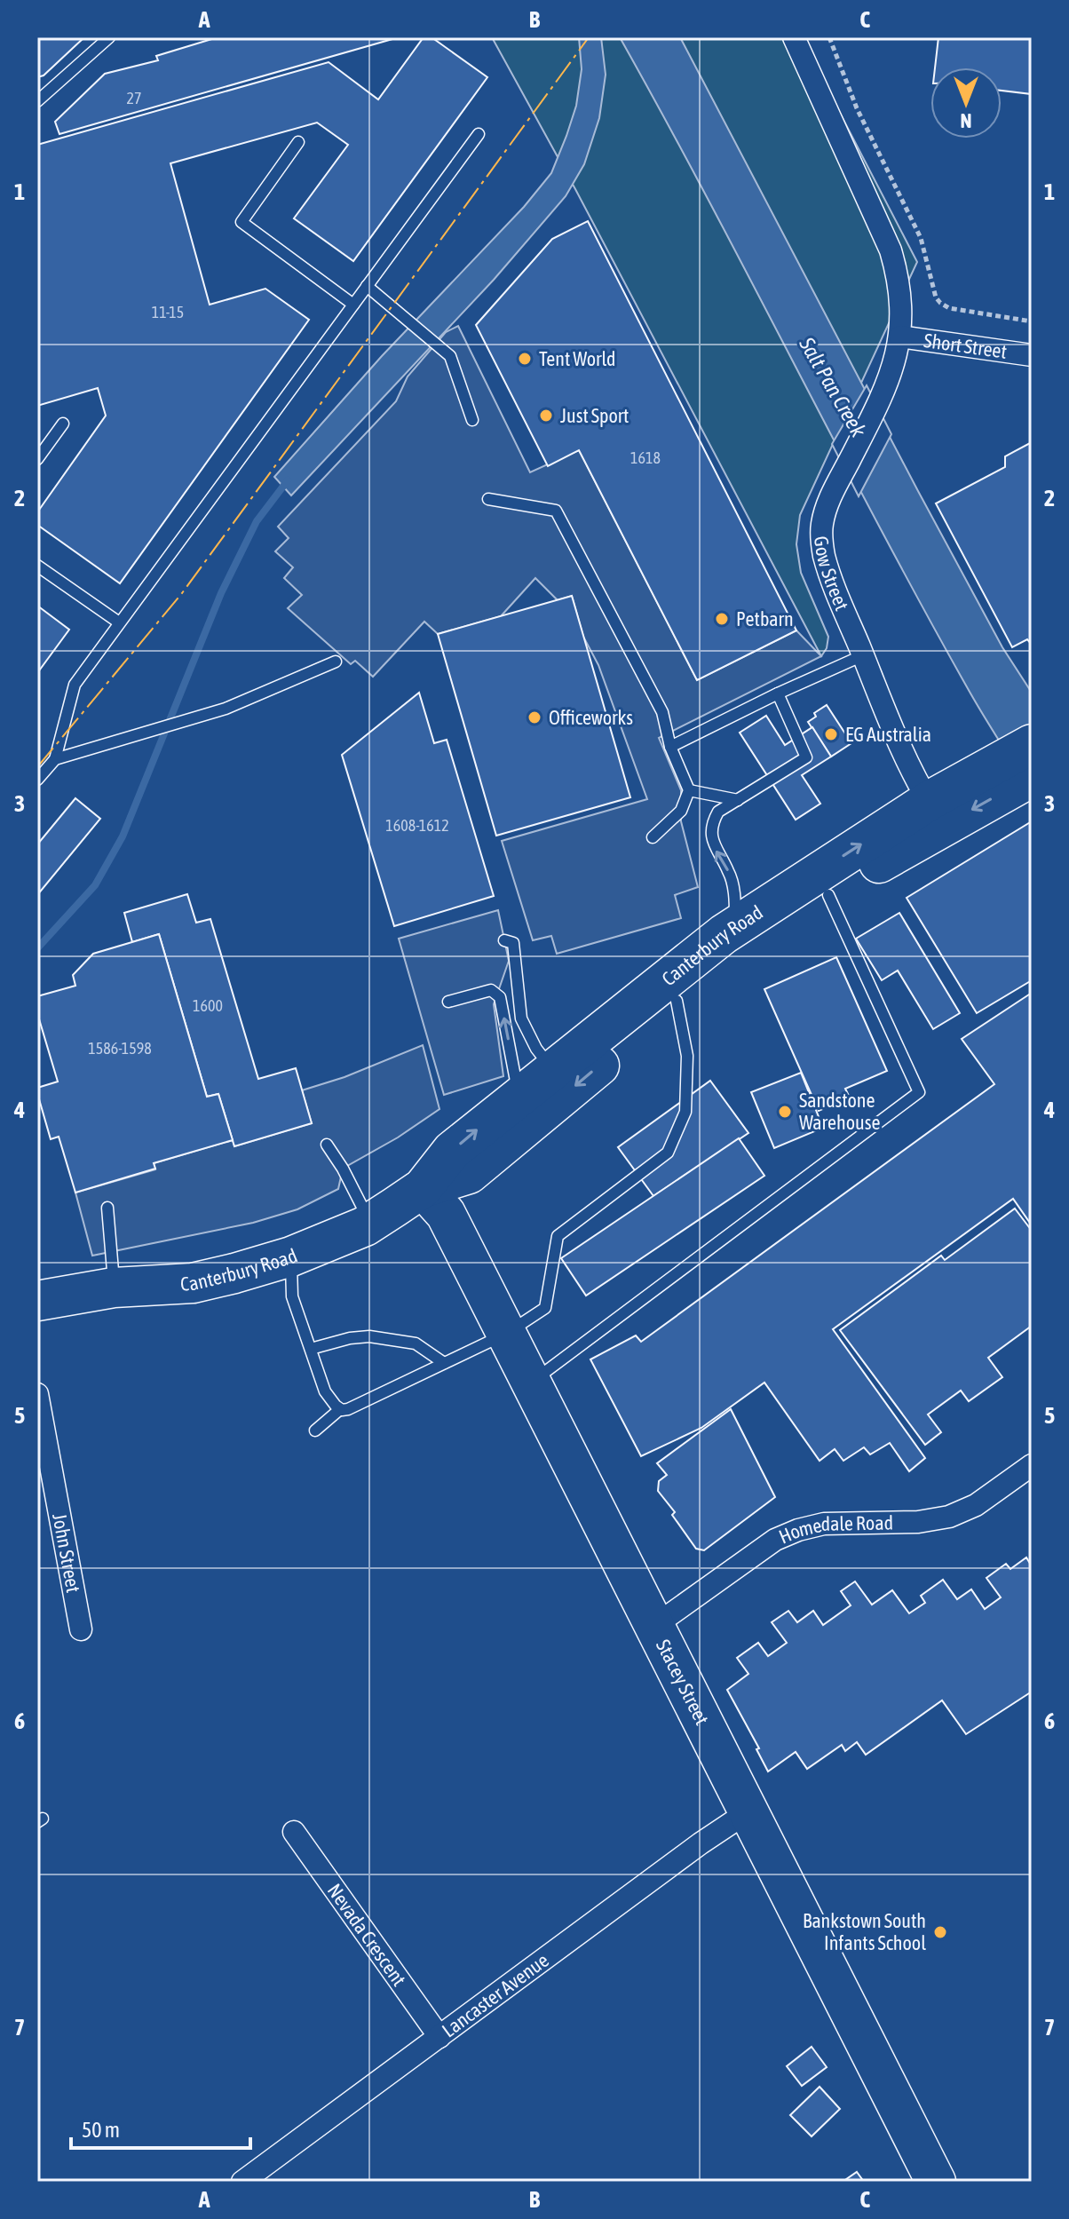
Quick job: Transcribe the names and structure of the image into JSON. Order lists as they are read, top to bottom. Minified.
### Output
{"streets":{"highway":["Canterbury Road","Stacey Street"],"street":["Short Street","Gow Street","Homedale Road","John Street","Nevada Crescent","Lancaster Avenue"]},"crossings":[["Short Street","Gow Street"],["Gow Street","Canterbury Road"],["Canterbury Road","Stacey Street"],["Homedale Road","Stacey Street"],["Stacey Street","Lancaster Avenue"],["Nevada Crescent","Lancaster Avenue"]],"water":["Salt Pan Creek"],"places":["Tent World","Just Sport","Petbarn","Officeworks","EG Australia","Sandstone Warehouse","Bankstown South Infants School"],"house_numbers":["27","11-15","1618","1608-1612","1600","1586-1598"],"scale_bar":"50 m","north":"bottom","grid":{"columns":["A","B","C"],"rows":["1","2","3","4","5","6","7"]}}
